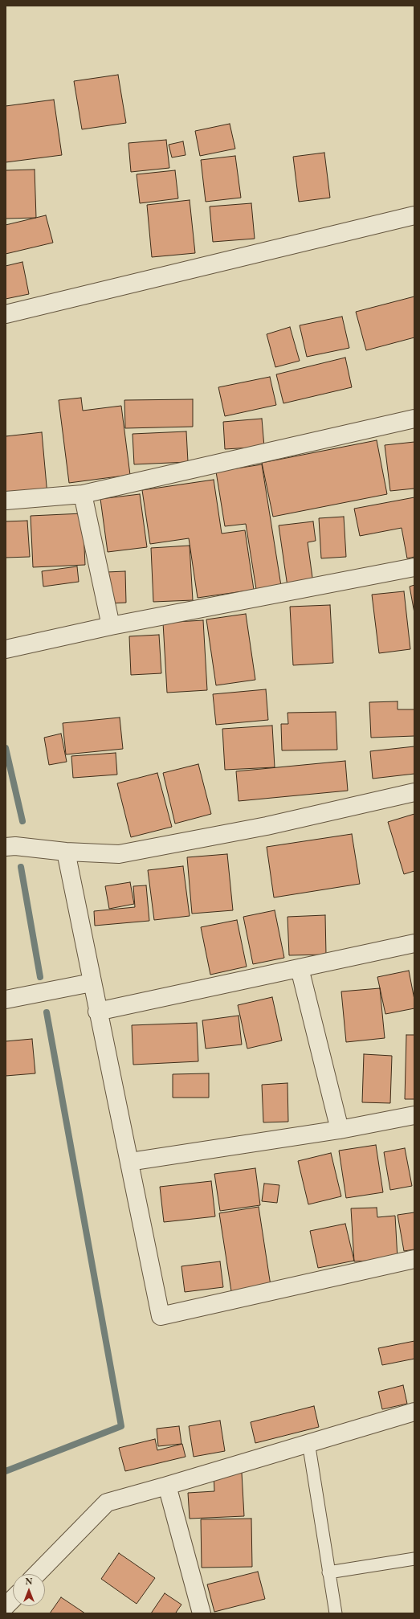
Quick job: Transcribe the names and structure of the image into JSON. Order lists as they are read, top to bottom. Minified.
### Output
{"north":"top"}
